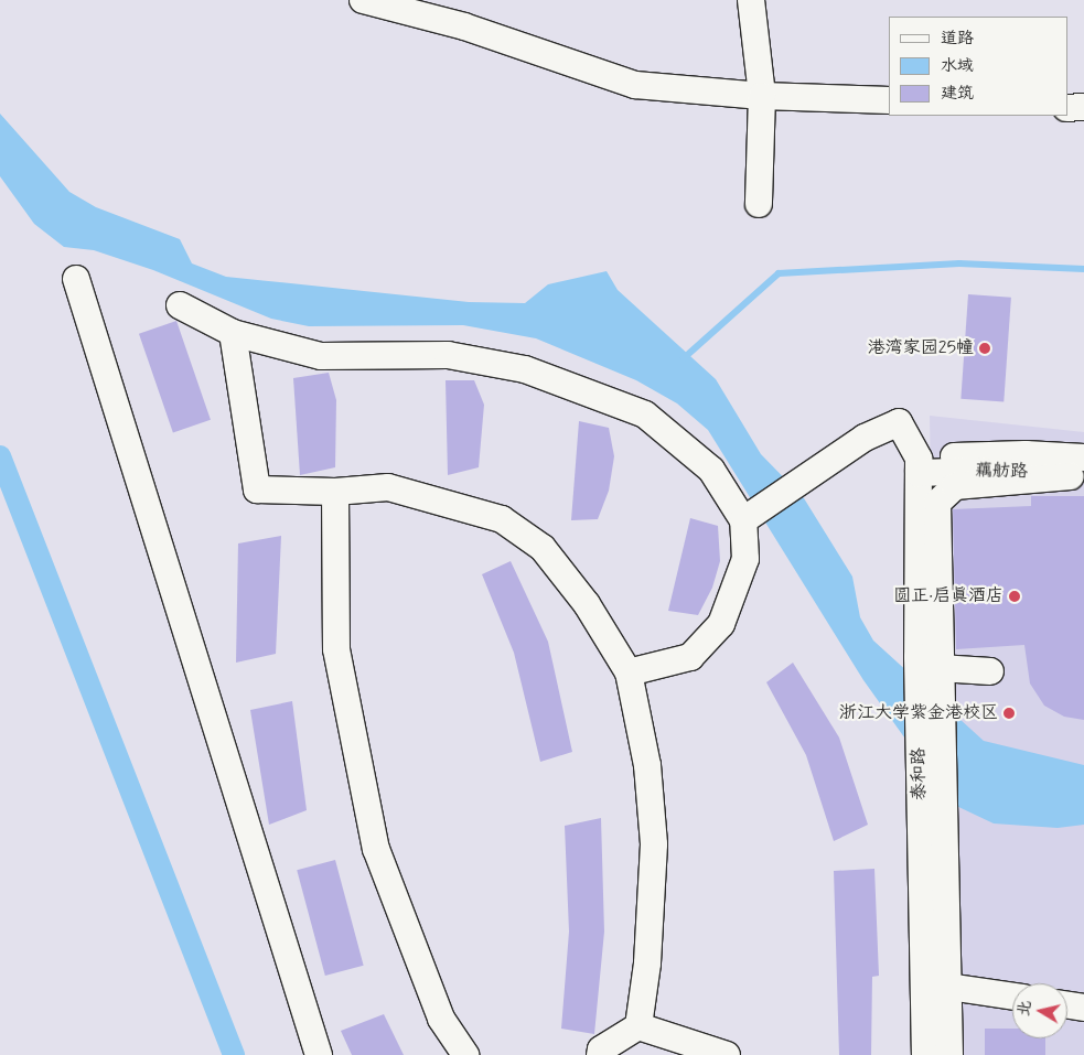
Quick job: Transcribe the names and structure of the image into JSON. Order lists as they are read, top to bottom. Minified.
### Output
{"streets":{"street":["藕舫路","泰和路"]},"crossings":[["藕舫路","泰和路"]],"places":["港湾家园25幢","圆正·启真酒店","浙江大学紫金港校区"],"legend":["道路","水域","建筑"],"north":"left"}
